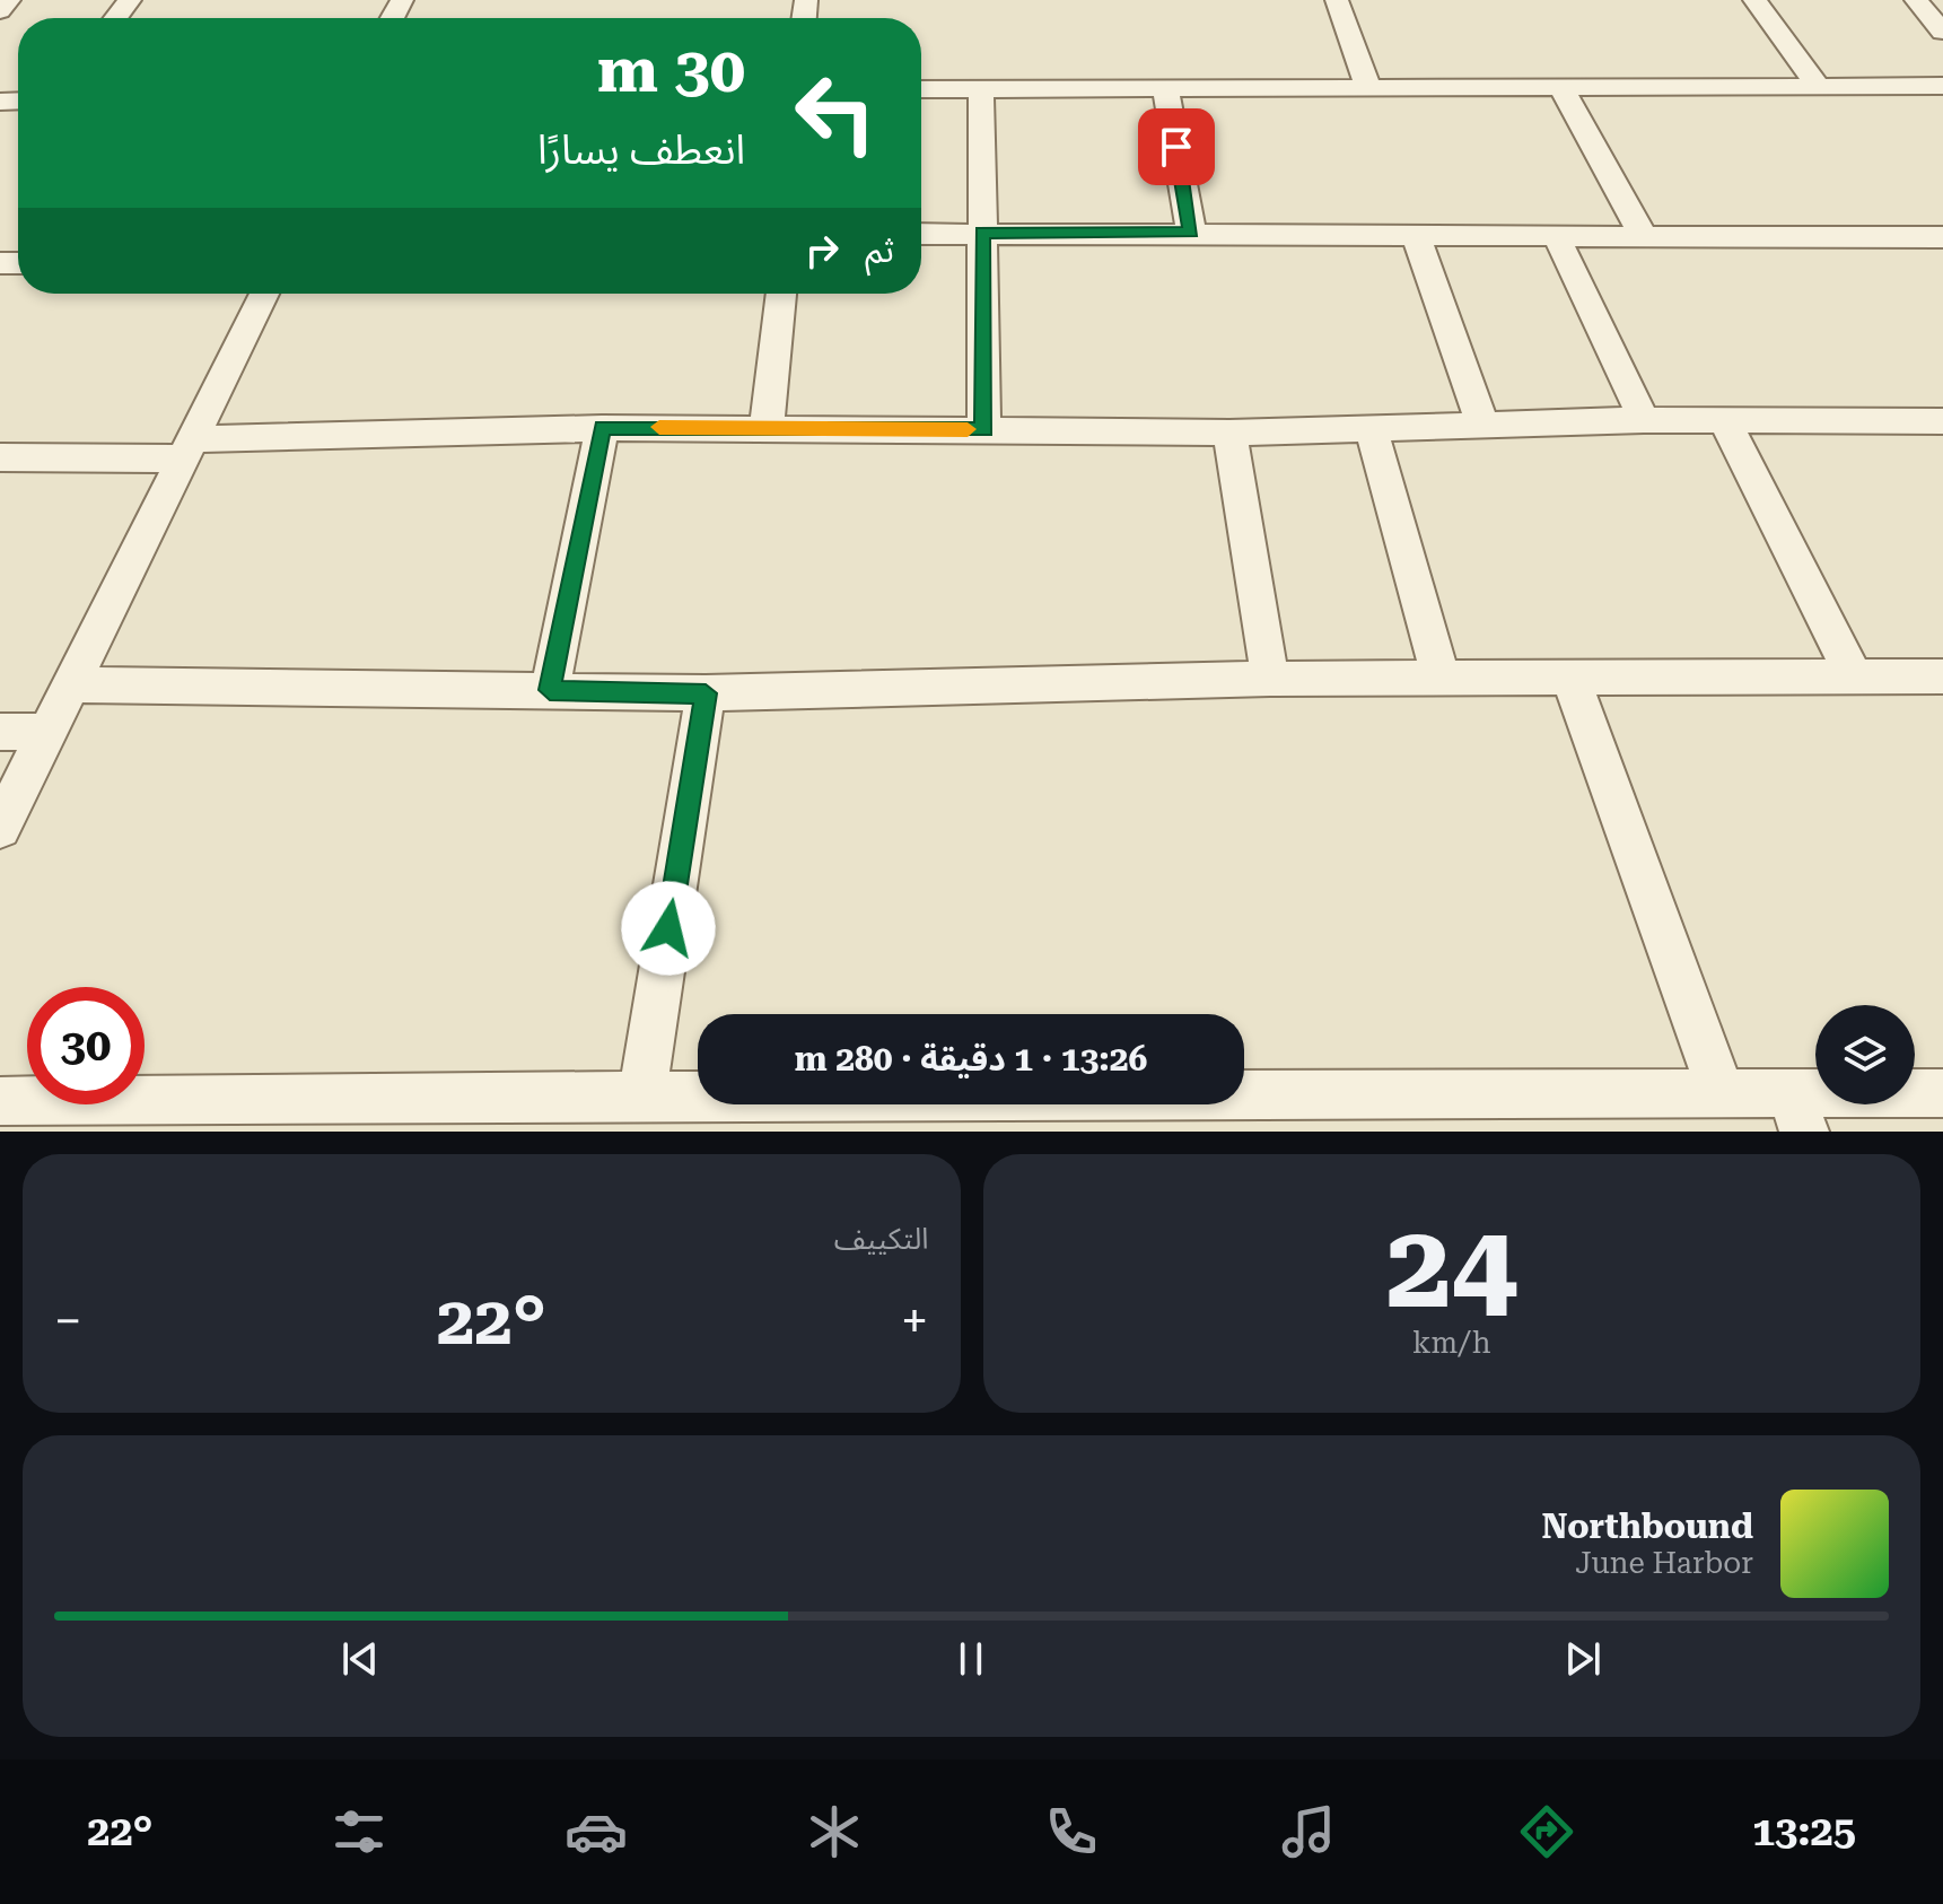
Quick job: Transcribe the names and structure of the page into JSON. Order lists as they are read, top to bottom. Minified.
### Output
{"page":{"turn":["30 m","انعطف يسارًا"],"then":"ثم","limit":"30","trip":"13:26 · 1 دقيقة · 280 m","tile":[["24","km/h"],"التكييف"],"heat":["−","22°","+"],"song":["Northbound","June Harbor"],"tabs":["13:25","22°"]}}
